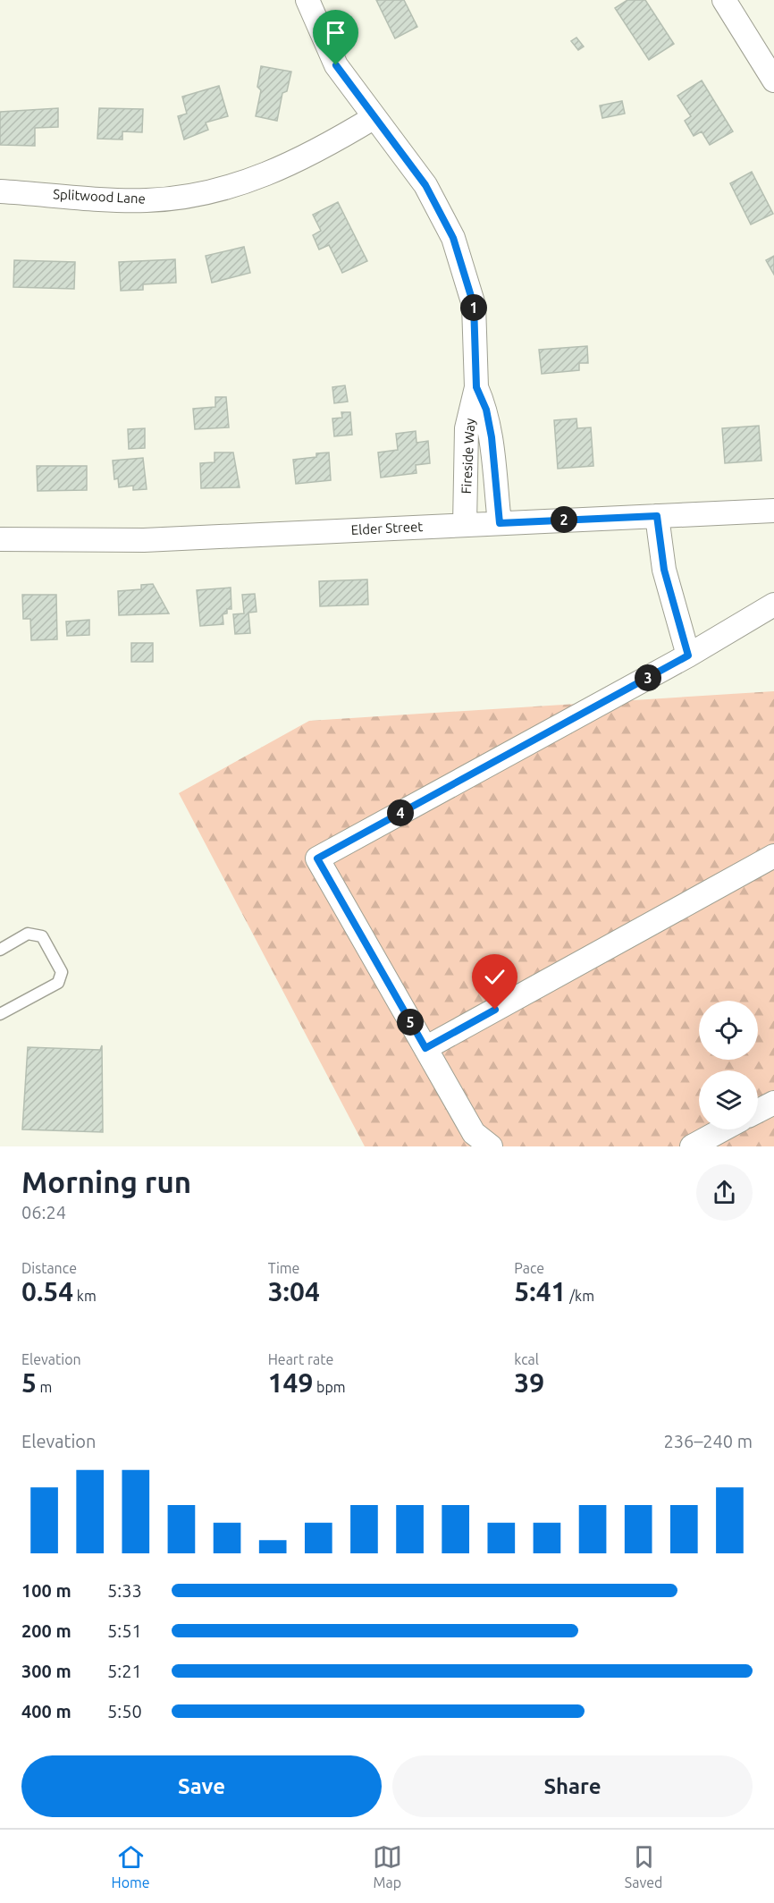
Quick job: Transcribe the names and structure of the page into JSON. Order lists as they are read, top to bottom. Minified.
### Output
{"streets":{"street":["Splitwood Lane","Fireside Way","Elder Street"]},"crossings":[["Splitwood Lane","Fireside Way"],["Fireside Way","Elder Street"]],"page":{"pins":["1","2","3","4","5"],"heading":["Morning run","06:24"],"stats":[["Distance","0.54 km"],["Time","3:04"],["Pace","5:41 /km"],["Elevation","5 m"],["Heart rate","149 bpm"],["kcal","39"]],"chart":["Elevation","236–240 m"],"list":[{"name":"100 m","note":"5:33"},{"name":"200 m","note":"5:51"},{"name":"300 m","note":"5:21"},{"name":"400 m","note":"5:50"}],"buttons":["Save","Share"],"tabs":["Home","Map","Saved"]}}
